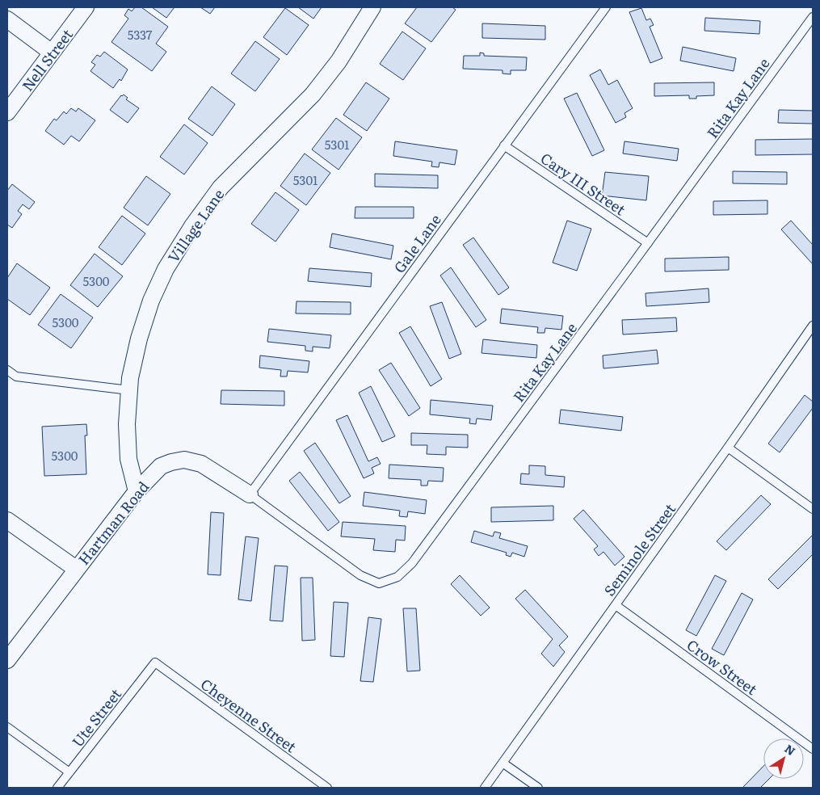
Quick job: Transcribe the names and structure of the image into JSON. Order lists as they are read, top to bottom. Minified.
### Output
{"streets":{"street":["Nell Street","Village Lane","Hartman Road"],"lane":["Rita Kay Lane","Cary III Street","Gale Lane","Seminole Street","Crow Street","Cheyenne Street","Ute Street"]},"crossings":[["Rita Kay Lane","Cary III Street"],["Rita Kay Lane","Gale Lane"],["Rita Kay Lane","Hartman Road"],["Cary III Street","Gale Lane"],["Village Lane","Hartman Road"],["Gale Lane","Hartman Road"],["Seminole Street","Crow Street"],["Cheyenne Street","Ute Street"]],"house_numbers":["5337","5301","5301","5300","5300","5300"],"north":"top right"}
